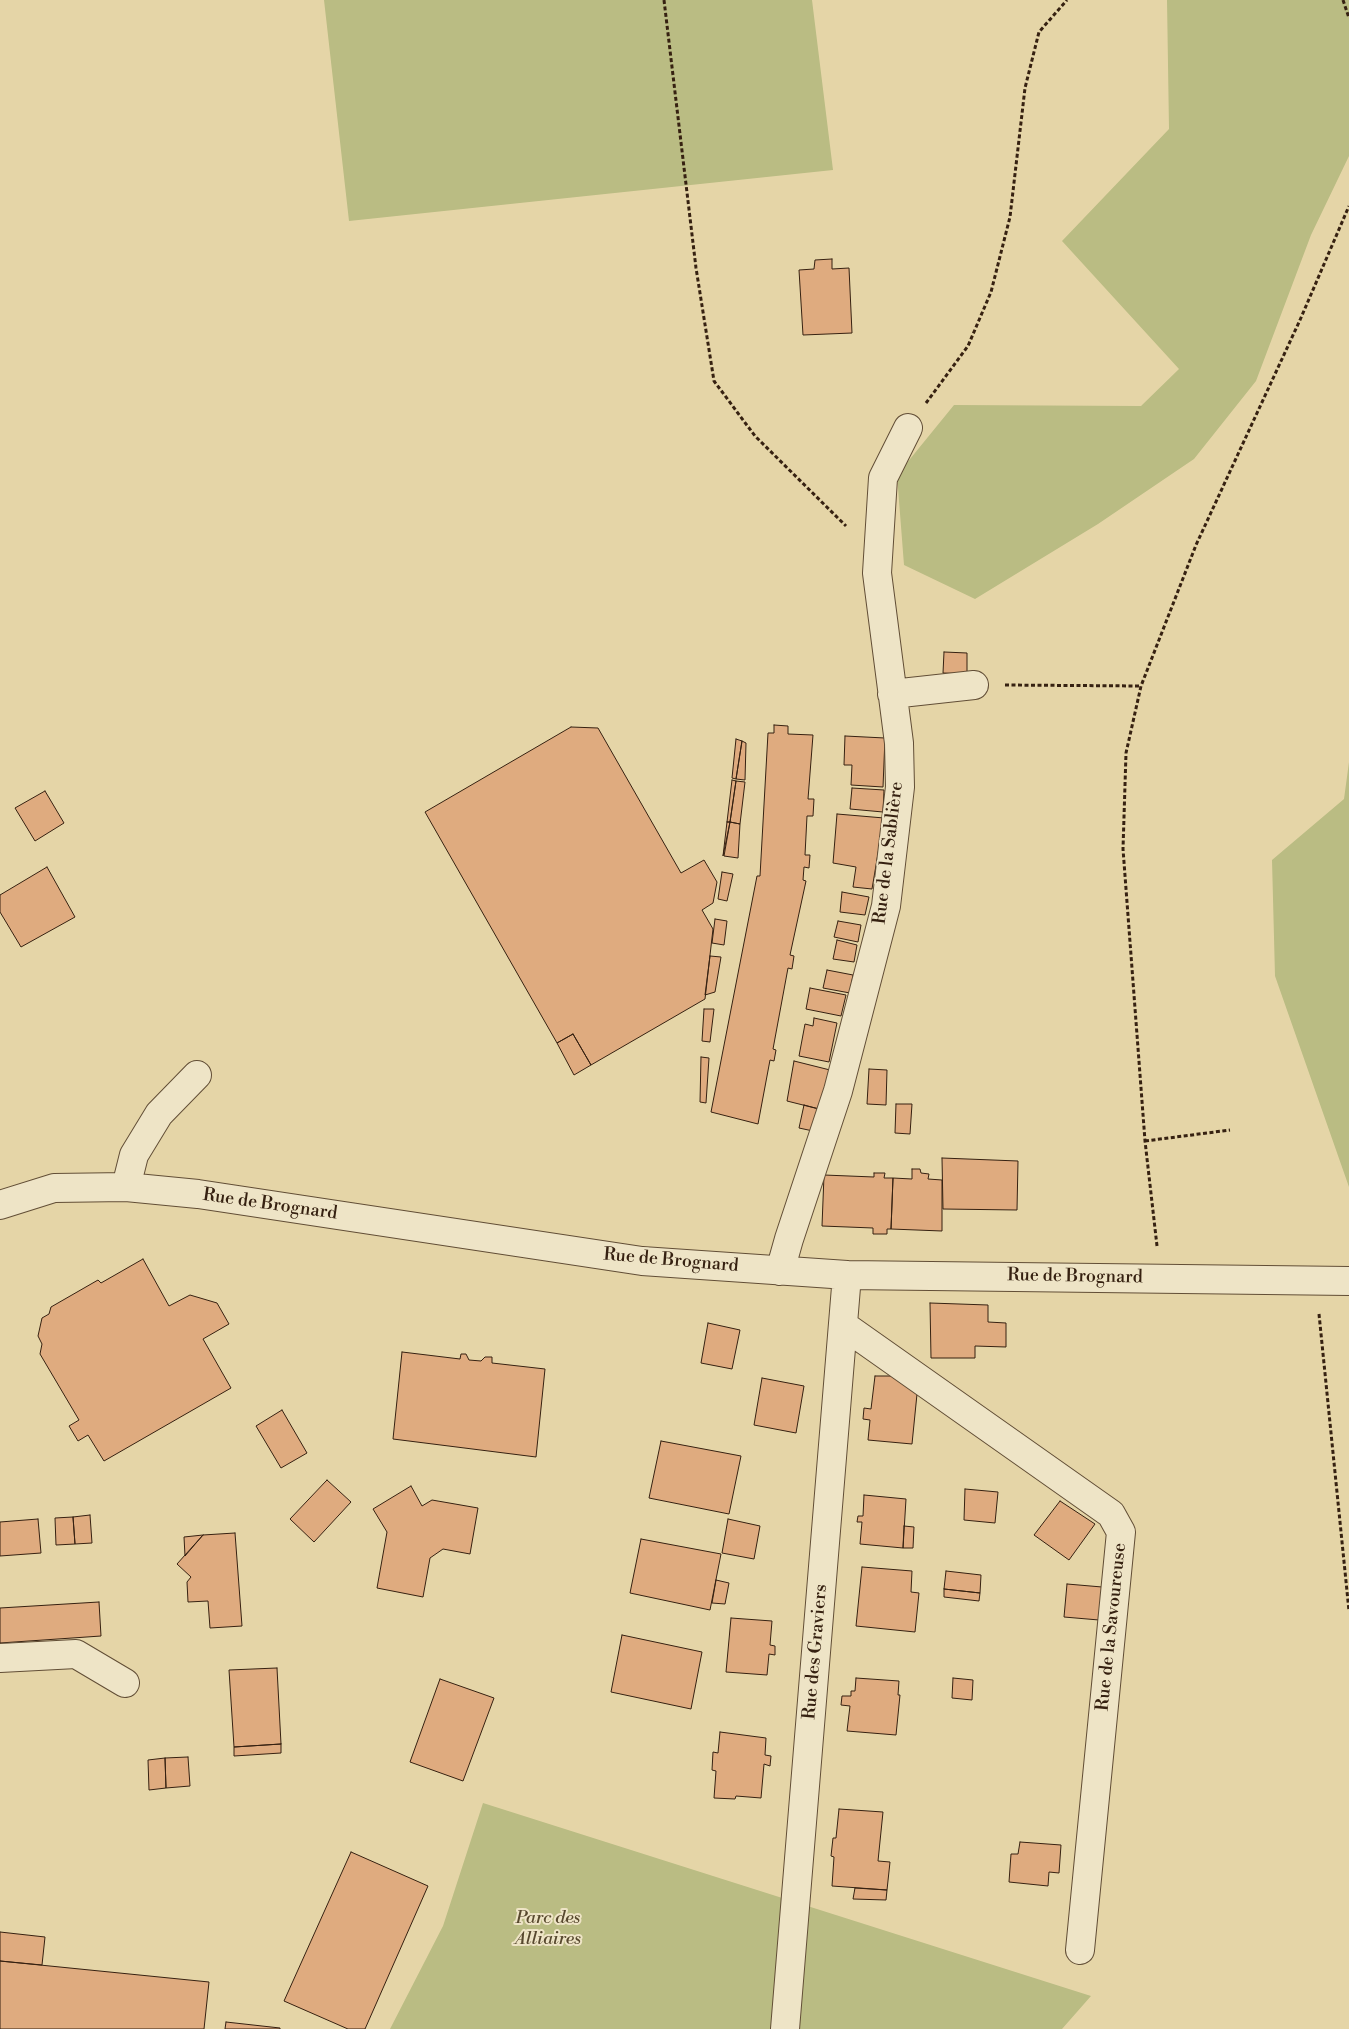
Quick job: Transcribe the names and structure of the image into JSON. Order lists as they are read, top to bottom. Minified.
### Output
{"streets":{"street":["Rue de la Sablière","Rue de Brognard","Rue de la Savoureuse","Rue des Graviers"]},"crossings":[["Rue de la Sablière","Rue de Brognard"],["Rue de Brognard","Rue des Graviers"],["Rue de la Savoureuse","Rue des Graviers"]],"parks":["Parc des Alliaires"]}
